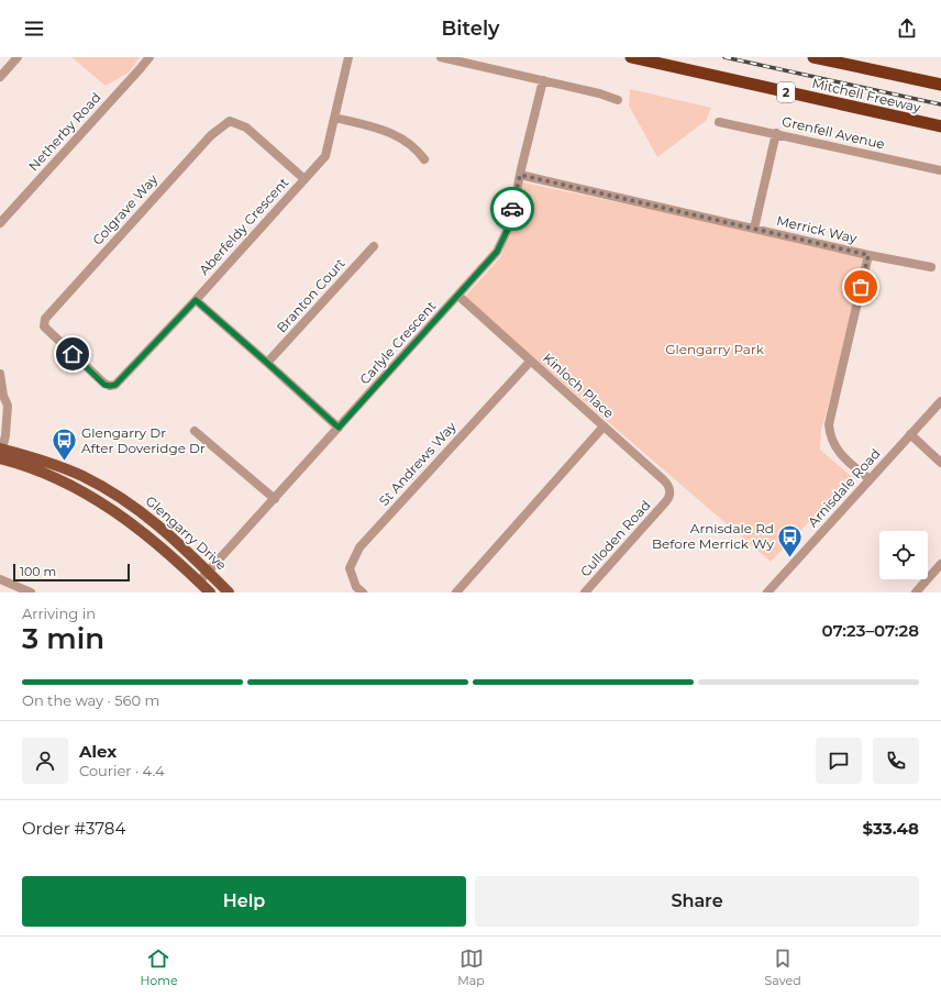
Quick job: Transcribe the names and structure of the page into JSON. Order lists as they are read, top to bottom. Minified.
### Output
{"streets":{"highway":["2","Mitchell Freeway"],"main road":["Glengarry Drive"],"street":["Netherby Road","Grenfell Avenue","Colgrave Way","Aberfeldy Crescent","Merrick Way","Branton Court","Carlyle Crescent","Kinloch Place","St Andrews Way","Arnisdale Road","Culloden Road"]},"crossings":[["Colgrave Way","Aberfeldy Crescent"],["Merrick Way","Carlyle Crescent"],["Merrick Way","Arnisdale Road"],["Carlyle Crescent","Kinloch Place"],["Carlyle Crescent","Glengarry Drive"],["Kinloch Place","St Andrews Way"],["Kinloch Place","Culloden Road"]],"parks":["Glengarry Park"],"places":{"bus stop":["Glengarry Dr After Doveridge Dr","Arnisdale Rd Before Merrick Wy"]},"scale_bar":"100 m","page":{"header":"Bitely","scale":"100 m","heading":["3 min","Arriving in","07:23–07:28"],"panel":["Alex","Courier · 4.4","Order #3784","$33.48"],"bar":"On the way · 560 m","buttons":["Help","Share"],"tabs":["Home","Map","Saved"]}}
